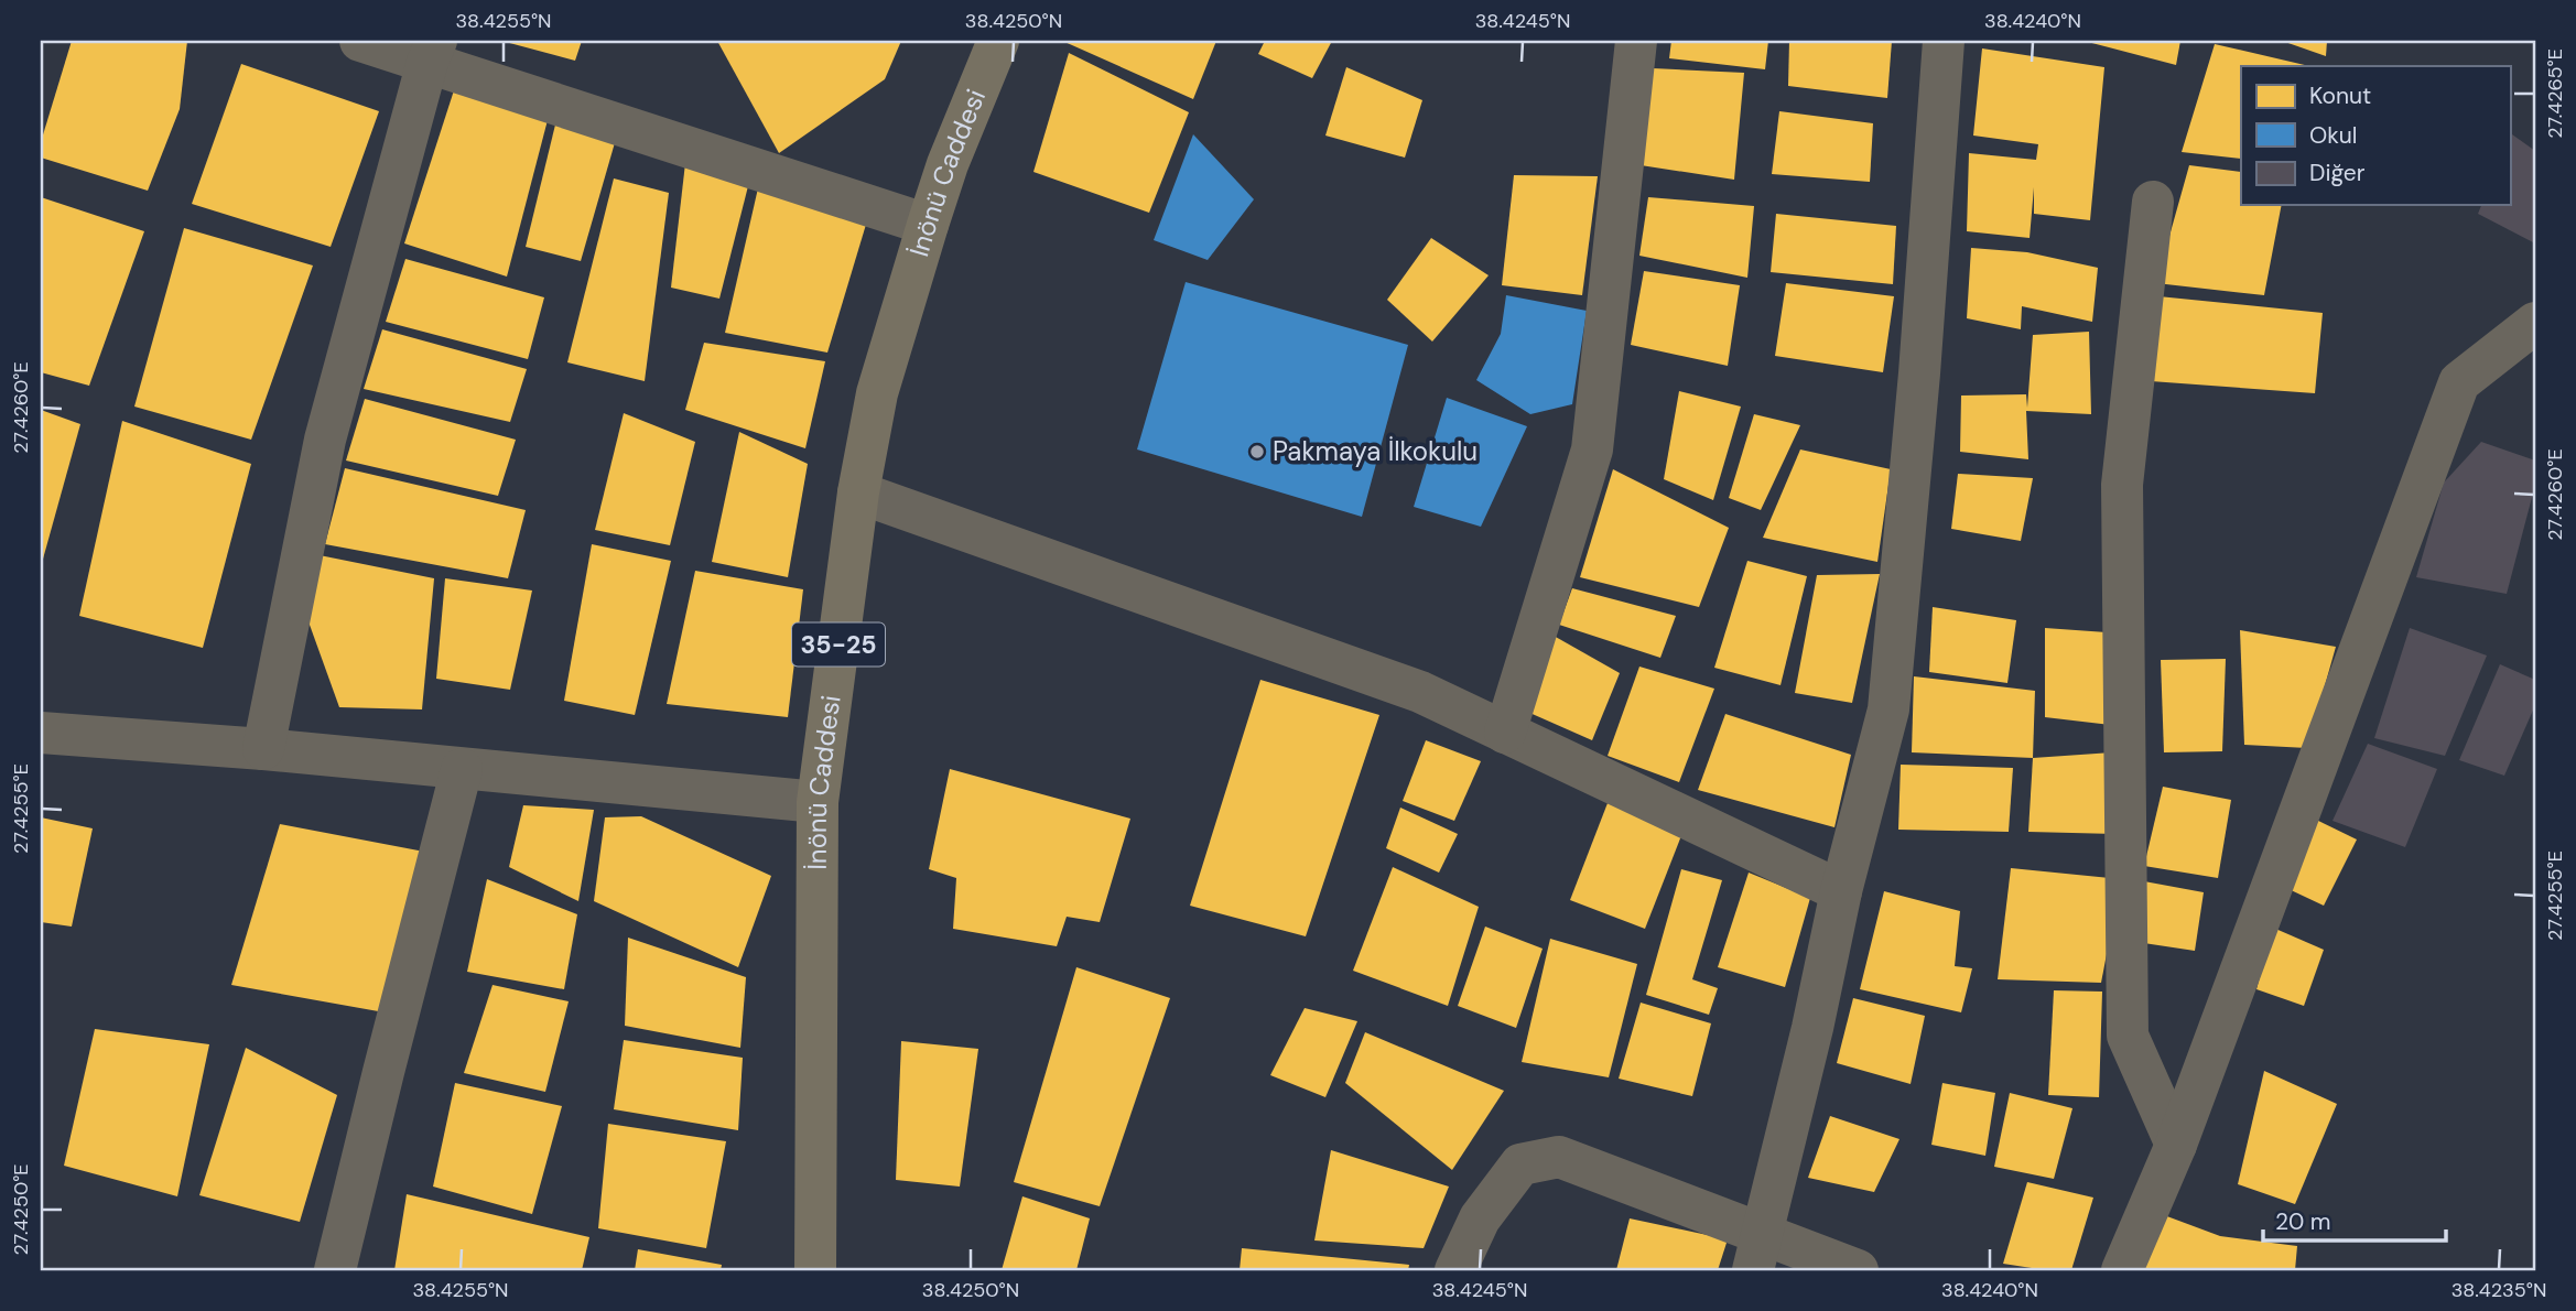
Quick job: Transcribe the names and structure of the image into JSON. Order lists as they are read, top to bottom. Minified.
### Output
{"streets":{"main road":["İnönü Caddesi","35-25"]},"places":["Pakmaya İlkokulu"],"legend":["Konut","Okul","Diğer"],"scale_bar":"20 m","coordinates":["38.4255°N","38.4250°N","38.4245°N","38.4240°N","27.4265°E","27.4260°E","27.4255°E","27.4250°E","38.4235°N"]}
